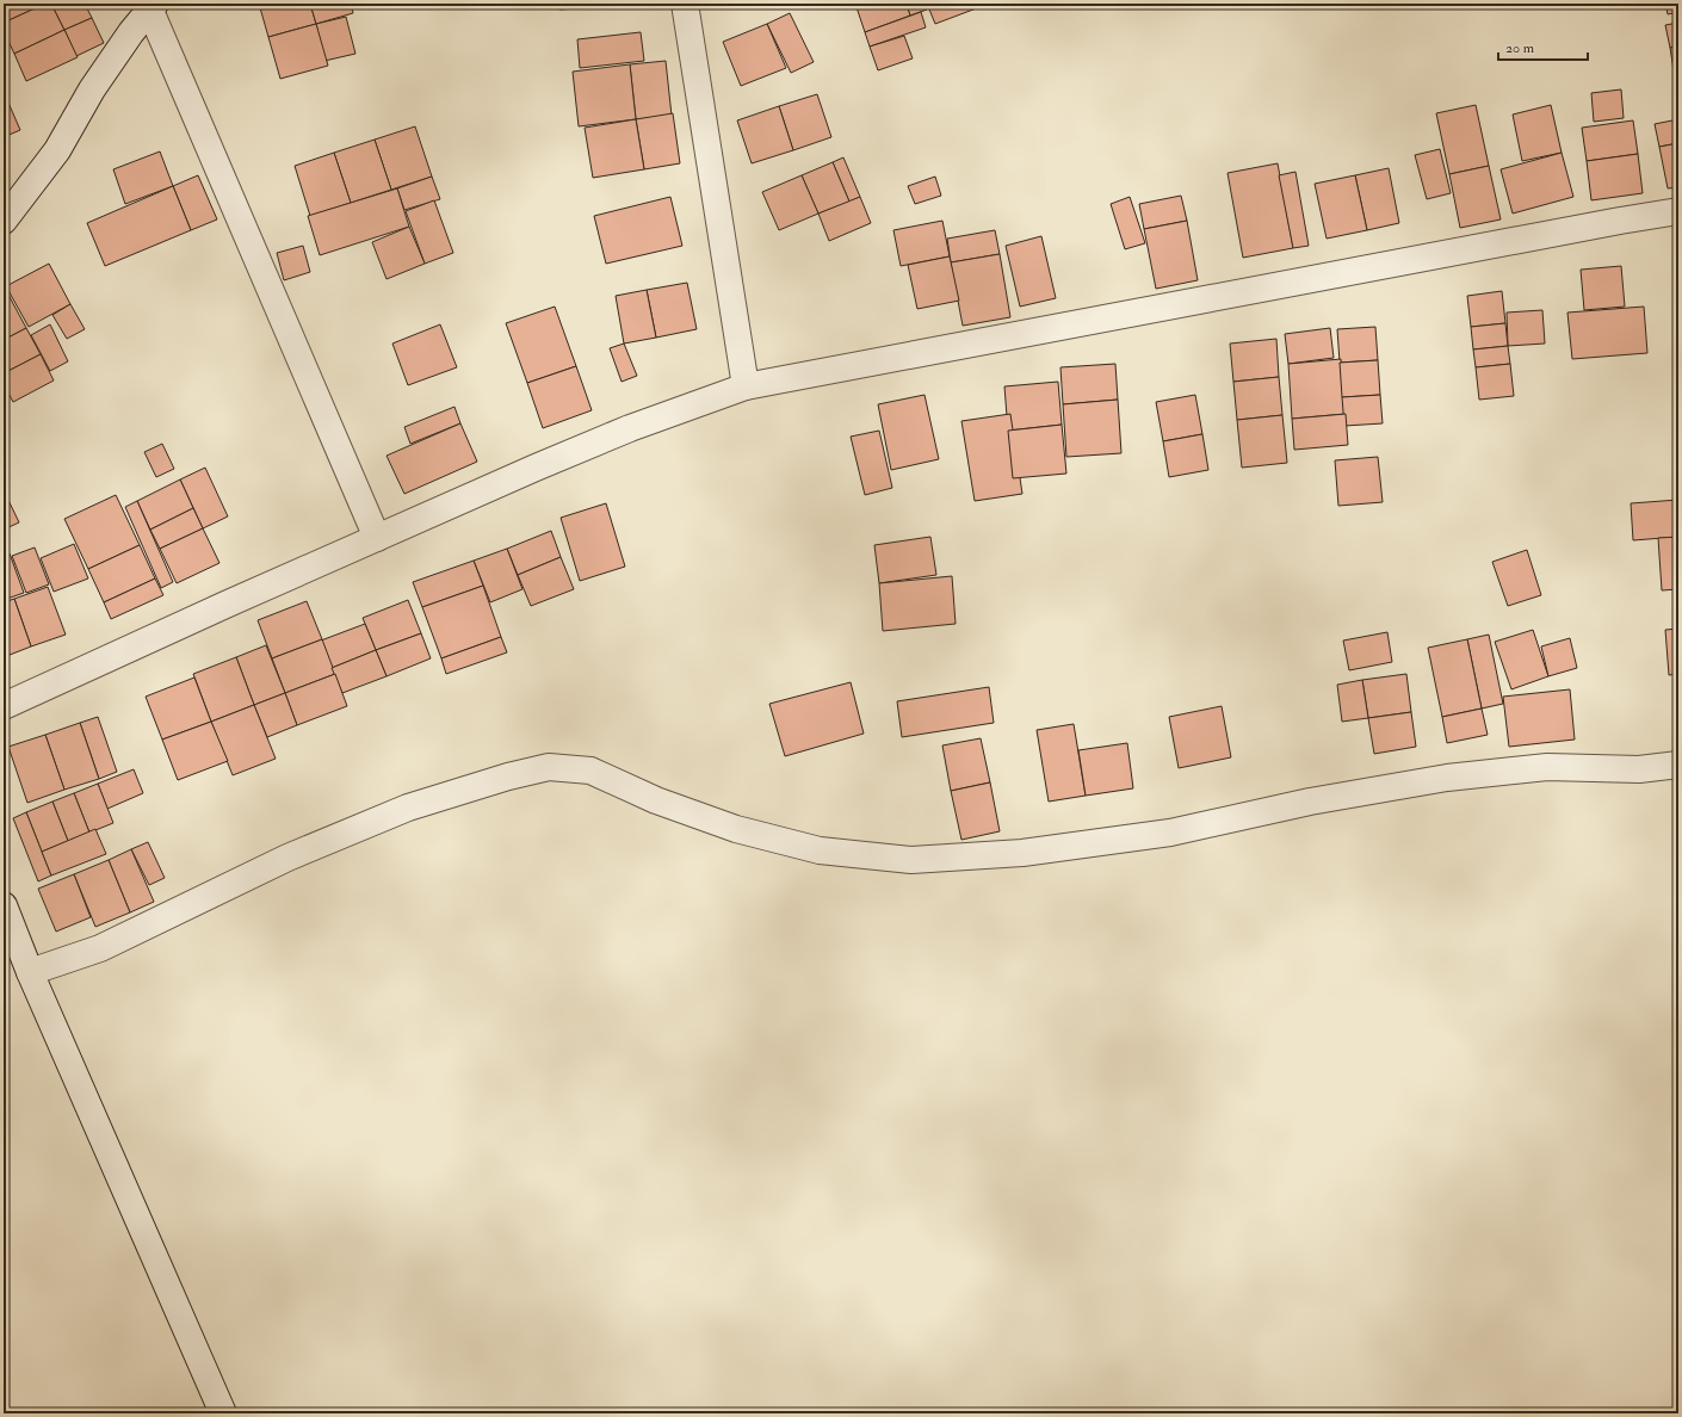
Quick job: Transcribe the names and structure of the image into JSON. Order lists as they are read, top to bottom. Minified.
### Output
{"scale_bar":"20 m"}
